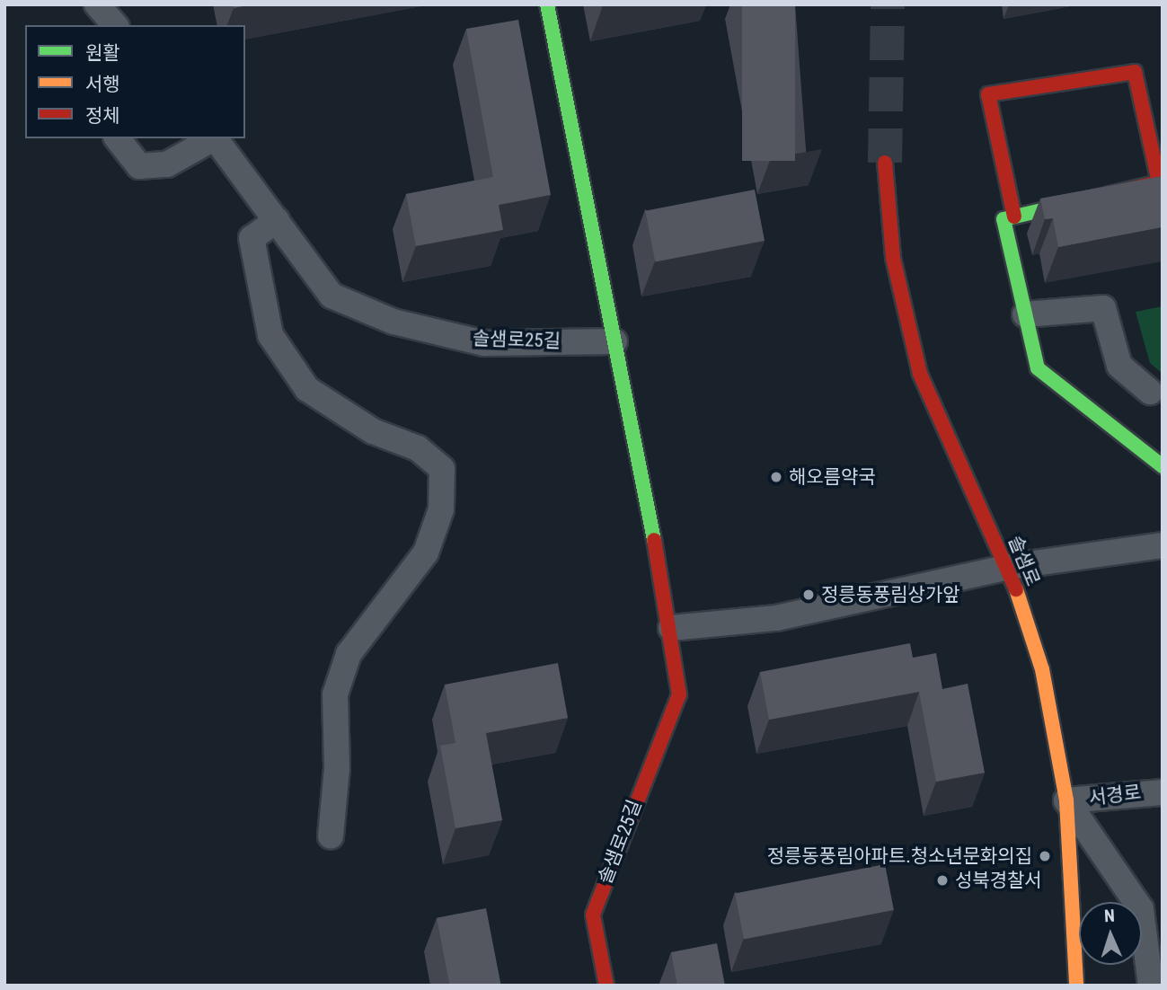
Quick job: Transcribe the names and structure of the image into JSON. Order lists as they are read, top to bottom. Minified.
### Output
{"streets":{"street":["솔샘로25길","솔샘로","서경로"]},"crossings":[["솔샘로","서경로"]],"places":["해오름약국","정릉동풍림상가앞","정릉동풍림아파트.청소년문화의집","성북경찰서"],"legend":["원활","서행","정체"],"north":"top"}
